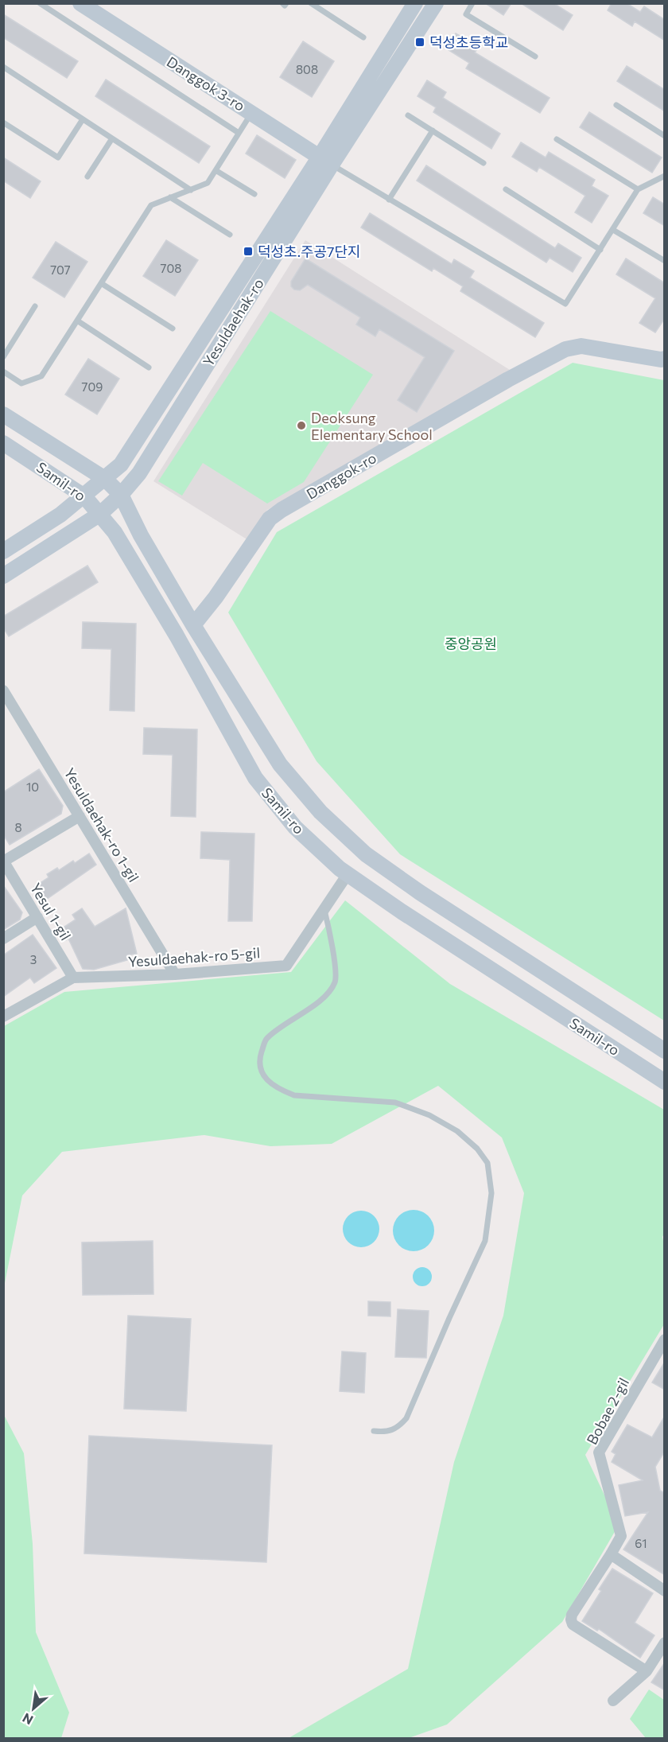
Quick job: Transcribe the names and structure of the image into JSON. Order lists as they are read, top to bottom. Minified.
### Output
{"streets":{"street":["Danggok 3-ro","Yesuldaehak-ro","Danggok-ro","Samil-ro","Yesuldaehak-ro 1-gil","Yesul 1-gil","Yesuldaehak-ro 5-gil","Bobae 2-gil"]},"crossings":[["Danggok 3-ro","Yesuldaehak-ro"],["Yesuldaehak-ro","Samil-ro"],["Danggok-ro","Samil-ro"],["Samil-ro","Yesuldaehak-ro 5-gil"],["Yesuldaehak-ro 1-gil","Yesuldaehak-ro 5-gil"],["Yesul 1-gil","Yesuldaehak-ro 5-gil"]],"parks":["중앙공원"],"places":{"transit":["덕성초등학교","덕성초.주공7단지"],"other":["Deoksung Elementary School"]},"house_numbers":["808","708","707","709","10","8","3","61"],"north":"bottom left"}
